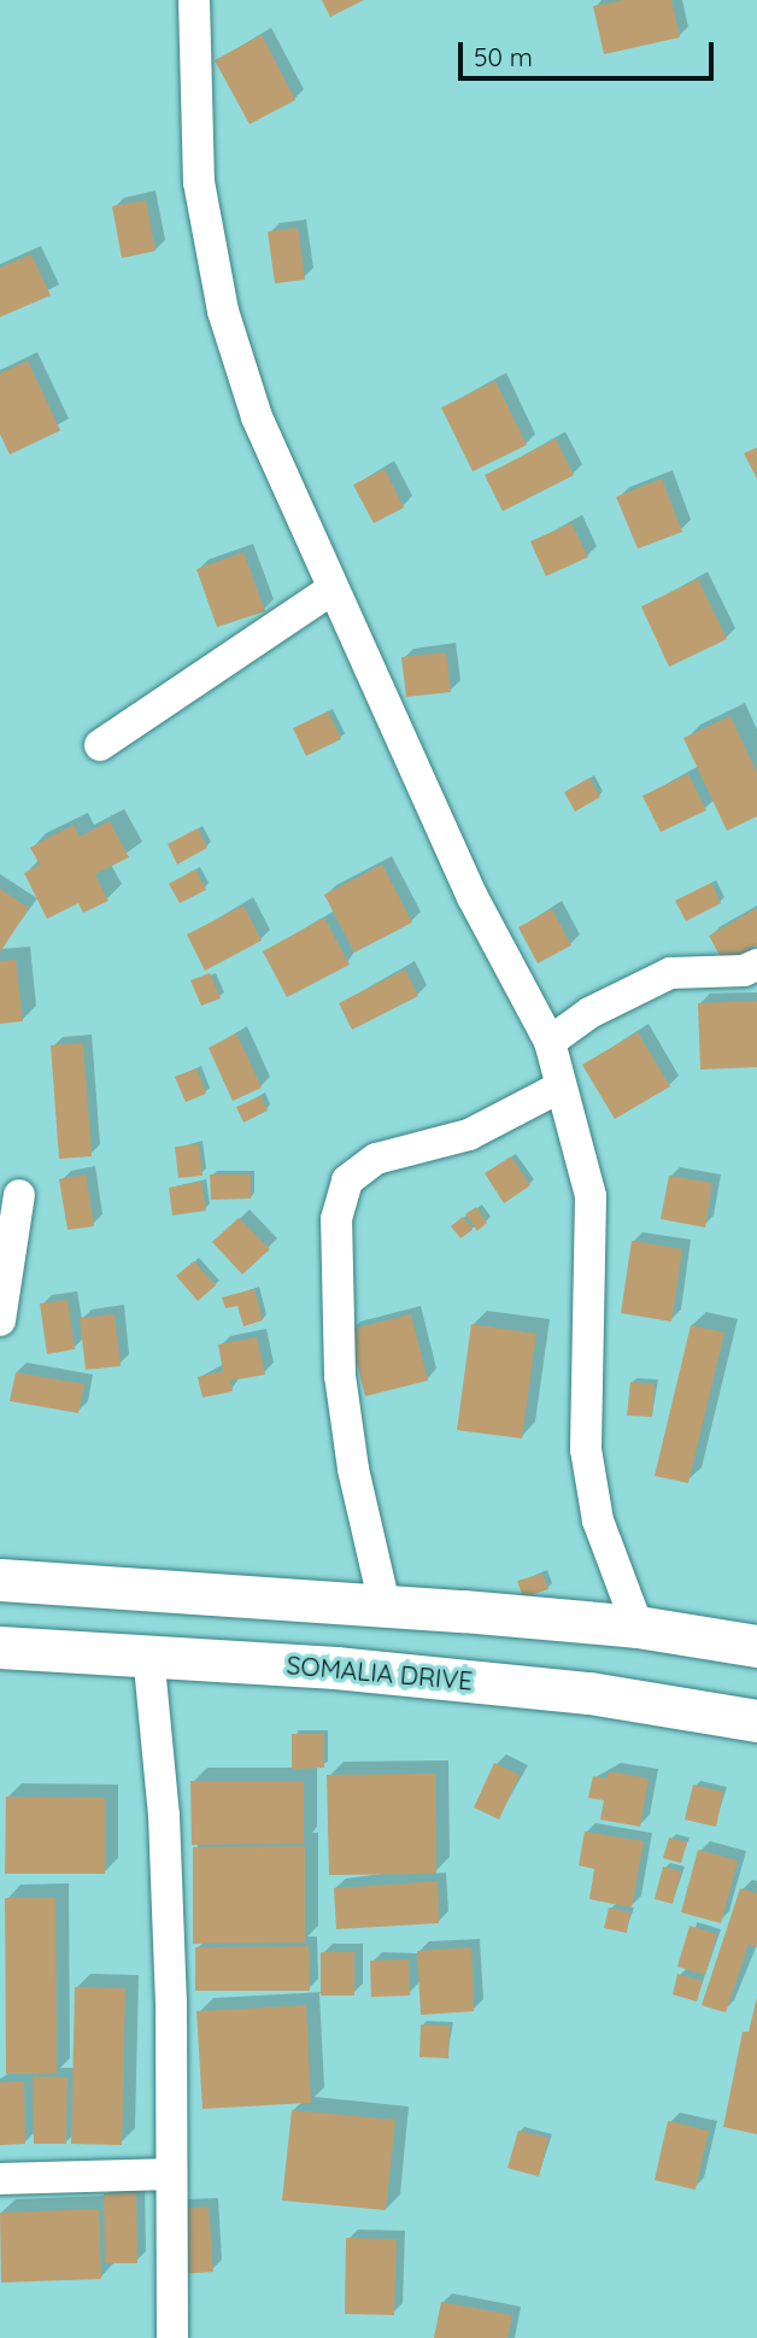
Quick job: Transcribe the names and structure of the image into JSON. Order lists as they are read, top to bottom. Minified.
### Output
{"streets":{"main road":["SOMALIA DRIVE"]},"scale_bar":"50 m"}
